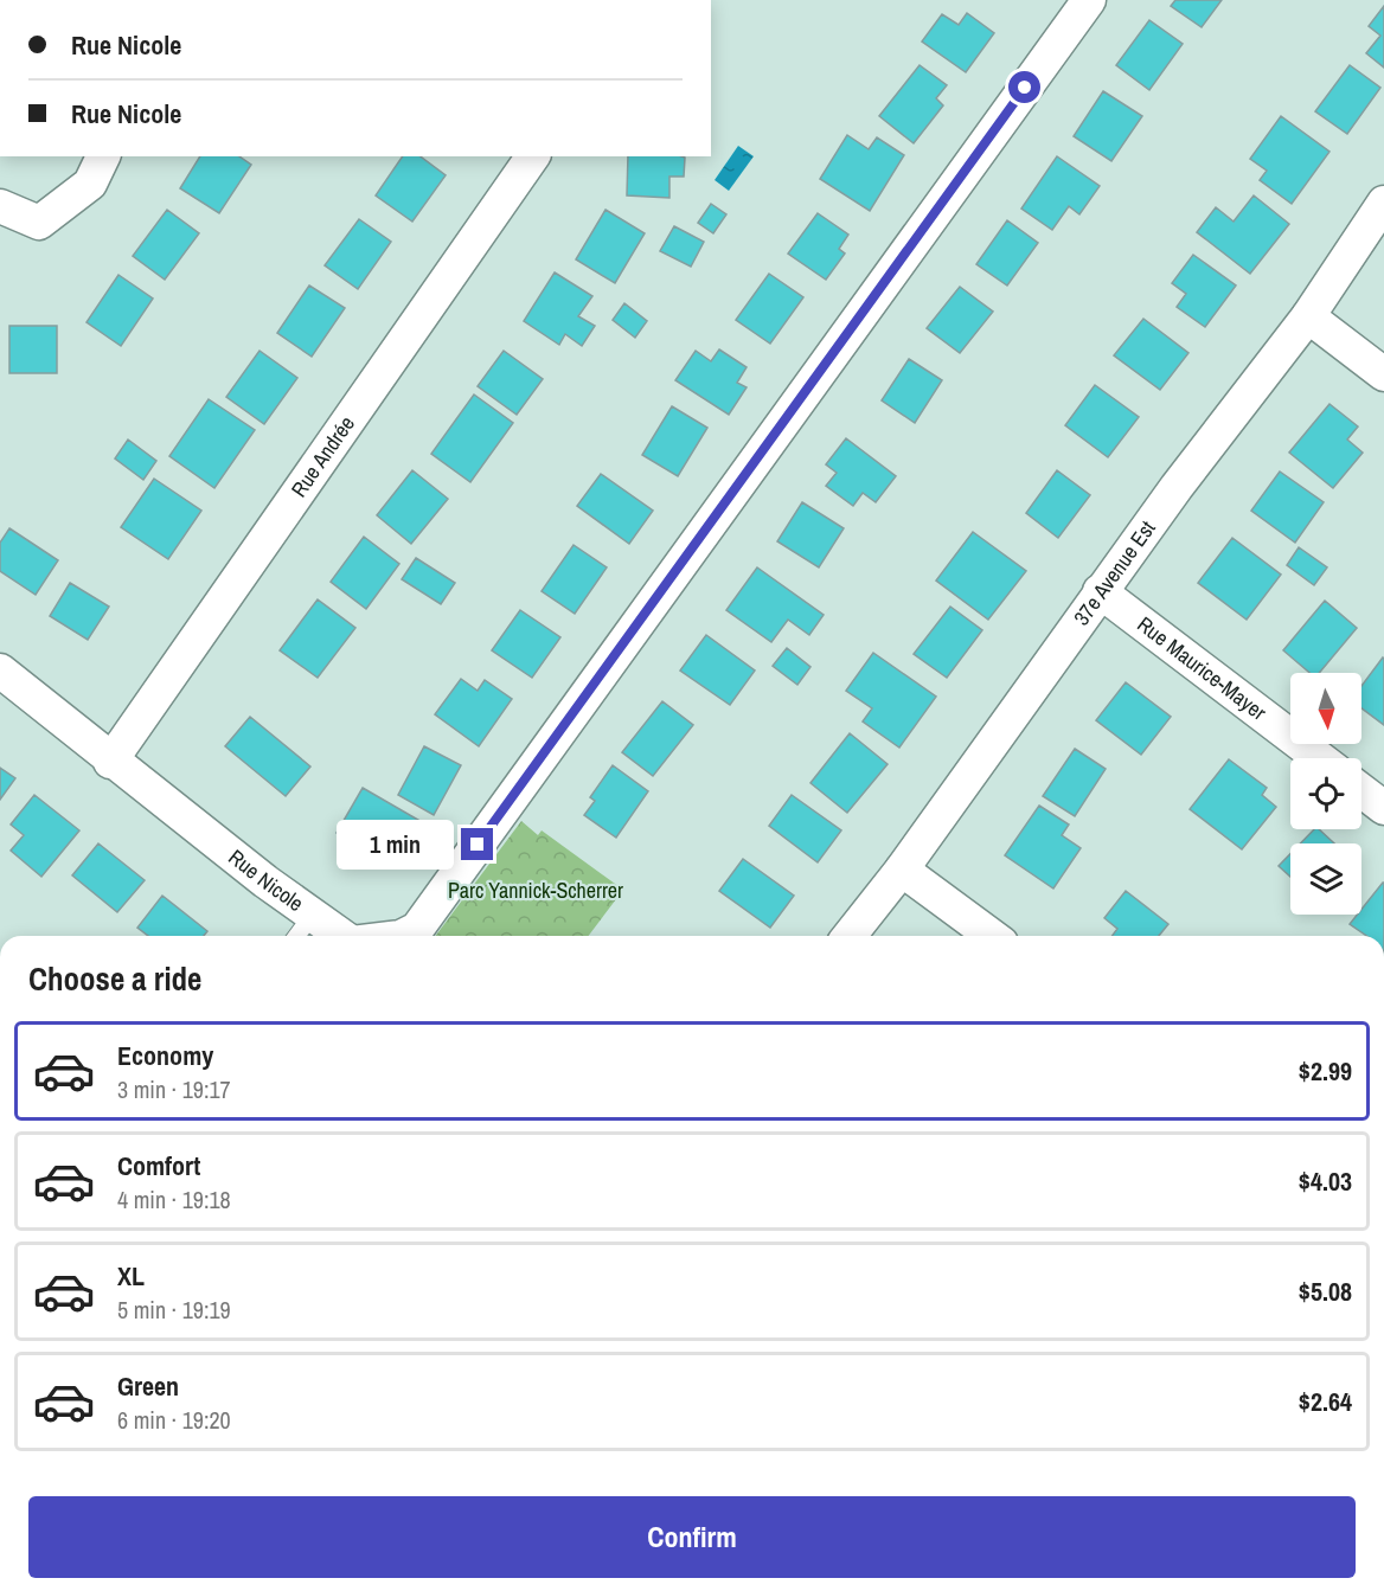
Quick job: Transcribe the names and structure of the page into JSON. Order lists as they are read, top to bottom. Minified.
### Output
{"streets":{"street":["Rue Andrée","37e Avenue Est","Rue Maurice-Mayer","Rue Nicole"]},"crossings":[["Rue Andrée","Rue Nicole"],["37e Avenue Est","Rue Maurice-Mayer"]],"parks":["Parc Yannick-Scherrer"],"north":"bottom","page":{"banner":["Rue Nicole","Rue Nicole"],"bubble":"1 min","heading":"Choose a ride","list":[{"name":"Economy","note":"3 min · 19:17","value":"$2.99"},{"name":"Comfort","note":"4 min · 19:18","value":"$4.03"},{"name":"XL","note":"5 min · 19:19","value":"$5.08"},{"name":"Green","note":"6 min · 19:20","value":"$2.64"}],"buttons":"Confirm"}}
